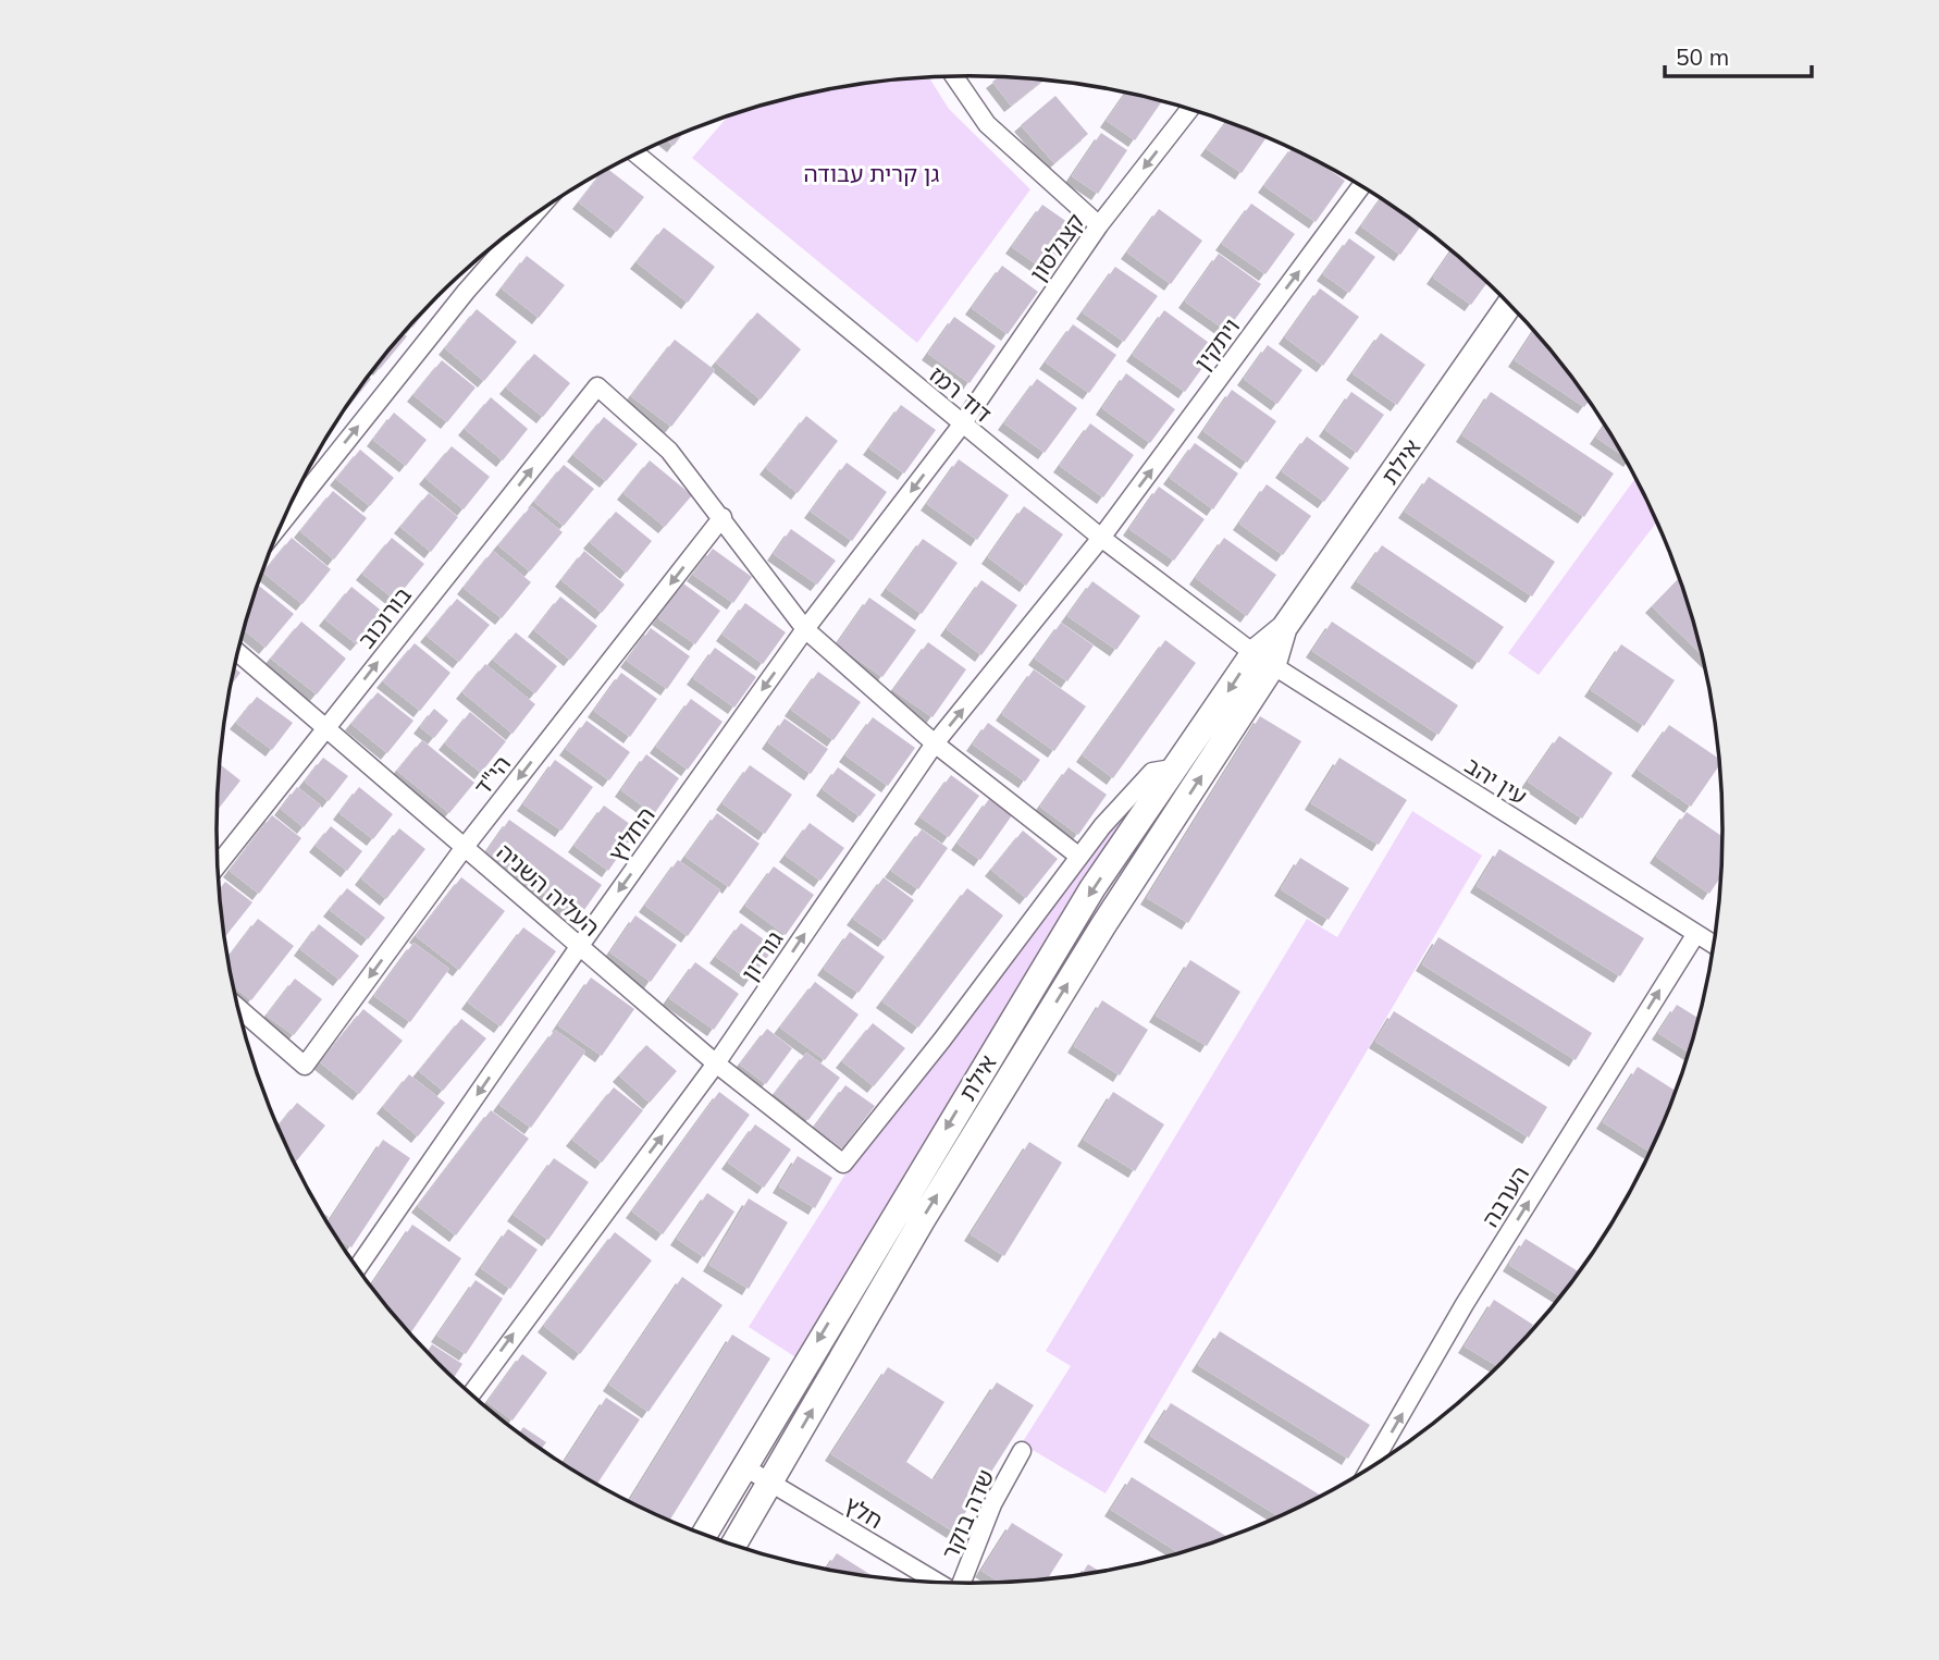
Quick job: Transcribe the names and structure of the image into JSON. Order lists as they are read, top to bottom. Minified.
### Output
{"streets":{"street":["קצנלסון","ויתקין","דוד רמז","אילת","בורוכוב","הי\"ד","עין יהב","החלוץ","העליה השניה","גורדון","הערבה","חלץ","שדה בוקר"]},"crossings":[["קצנלסון","דוד רמז"],["קצנלסון","החלוץ"],["ויתקין","דוד רמז"],["ויתקין","גורדון"],["דוד רמז","אילת"],["דוד רמז","עין יהב"],["דוד רמז","החלוץ"],["דוד רמז","גורדון"],["אילת","עין יהב"],["אילת","חלץ"],["בורוכוב","הי\"ד"],["בורוכוב","העליה השניה"],["הי\"ד","העליה השניה"],["עין יהב","הערבה"],["החלוץ","העליה השניה"],["העליה השניה","גורדון"]],"one_way":["קצנלסון","ויתקין","הי\"ד","החלוץ","גורדון","הערבה"],"parks":["גן קרית עבודה"],"scale_bar":"50 m"}
